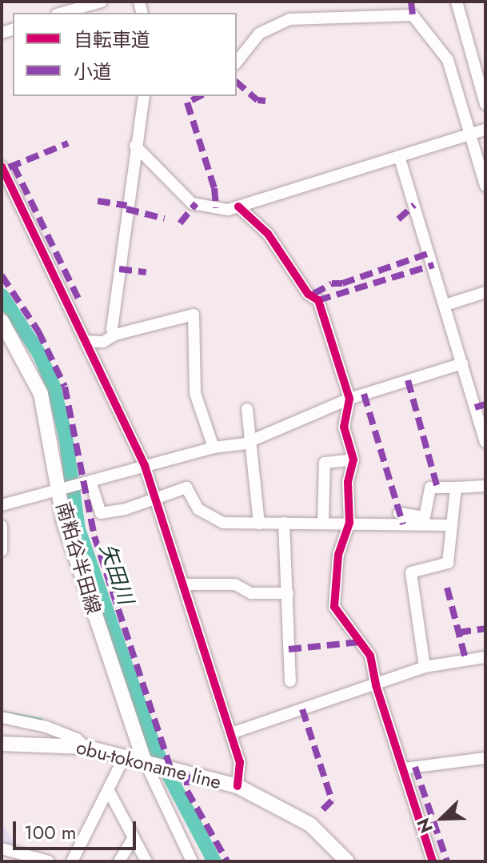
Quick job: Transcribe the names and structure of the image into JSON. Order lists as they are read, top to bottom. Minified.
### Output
{"streets":{"main road":["南粕谷半田線","obu-tokoname line"]},"crossings":[["南粕谷半田線","obu-tokoname line"]],"water":["矢田川"],"legend":["自転車道","小道"],"scale_bar":"100 m","north":"bottom left"}
